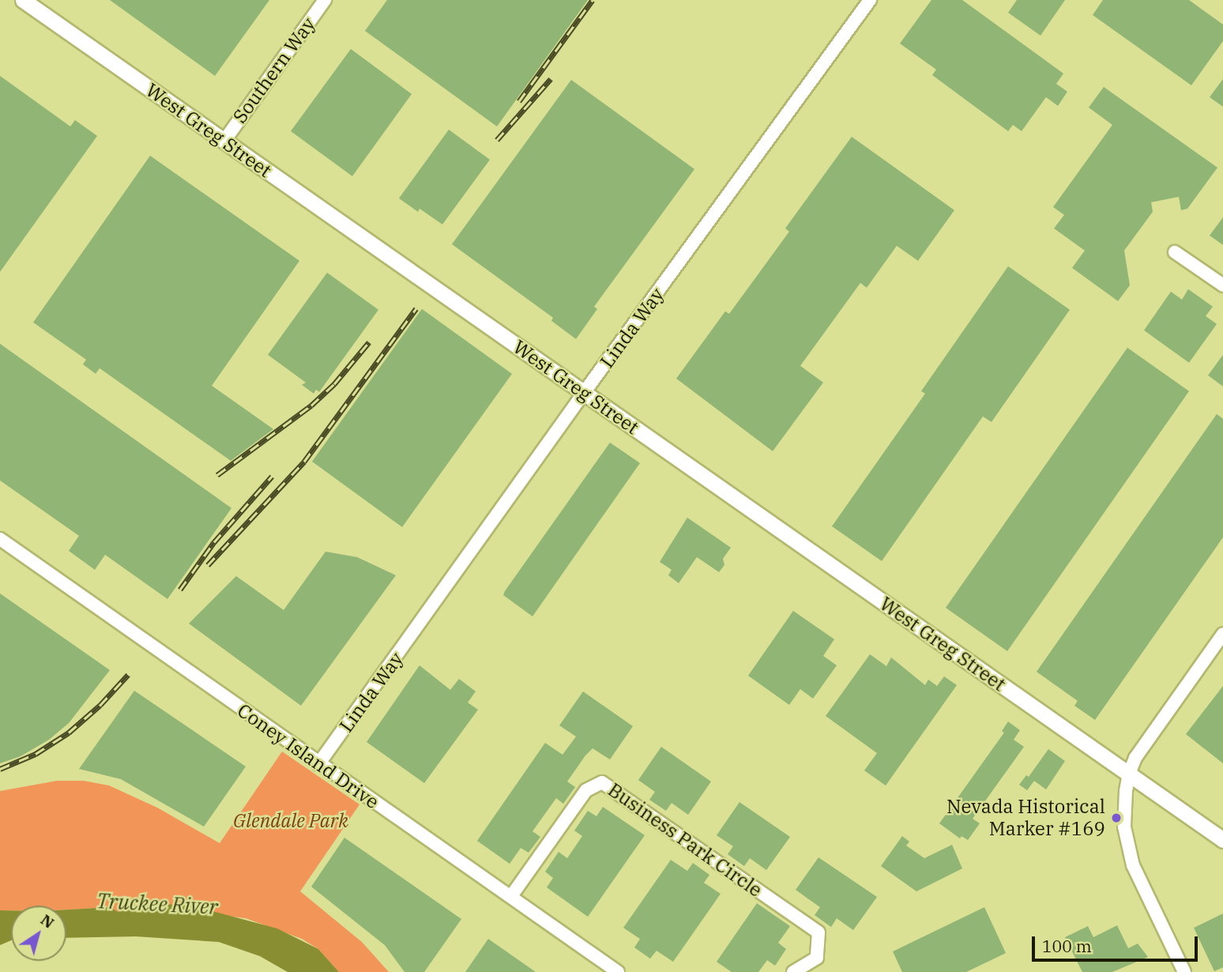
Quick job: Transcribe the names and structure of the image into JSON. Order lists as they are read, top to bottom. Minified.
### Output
{"streets":{"main road":["West Greg Street"],"street":["Southern Way","Linda Way","Coney Island Drive","Business Park Circle"]},"crossings":[["Southern Way","West Greg Street"],["West Greg Street","Linda Way"],["Linda Way","Coney Island Drive"],["Coney Island Drive","Business Park Circle"]],"water":["Truckee River"],"parks":["Glendale Park"],"places":["Nevada Historical Marker #169"],"scale_bar":"100 m","north":"top right"}
